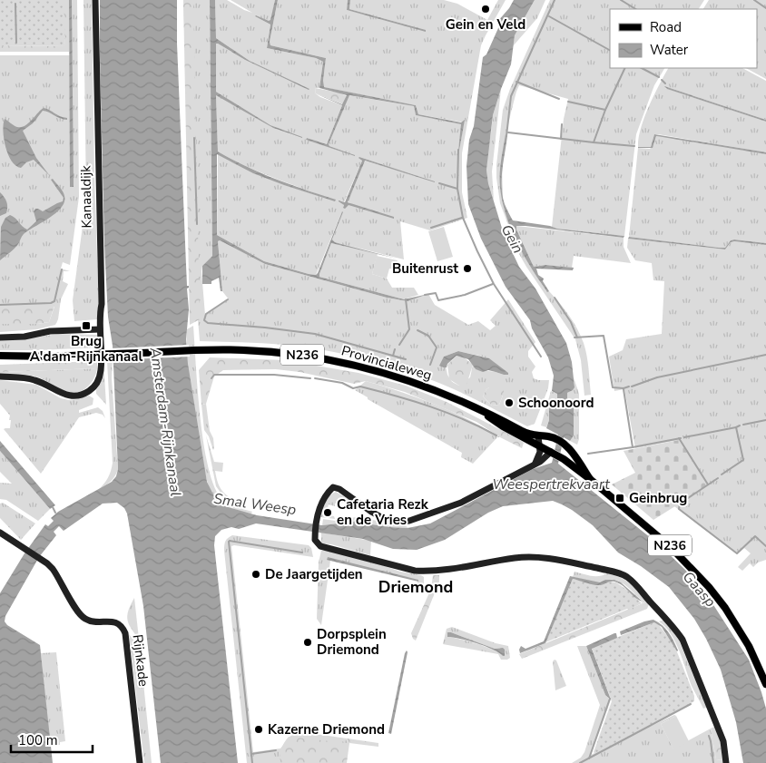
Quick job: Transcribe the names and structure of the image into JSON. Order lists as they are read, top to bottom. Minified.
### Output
{"streets":{"main road":["N236","Provincialeweg"],"street":["Kanaaldijk","Rijnkade"]},"crossings":[["N236","Provincialeweg"]],"districts":["Driemond"],"water":["Gein","Amsterdam-Rijnkanaal","Weespertrekvaart","Smal Weesp","Gaasp"],"places":{"other":["Gein en Veld","Buitenrust","Schoonoord","Cafetaria Rezk en de Vries","De Jaargetijden","Dorpsplein Driemond","Kazerne Driemond"],"transit":["Brug A'dam-Rijnkanaal","Geinbrug"]},"legend":["Road","Water"],"scale_bar":"100 m"}
